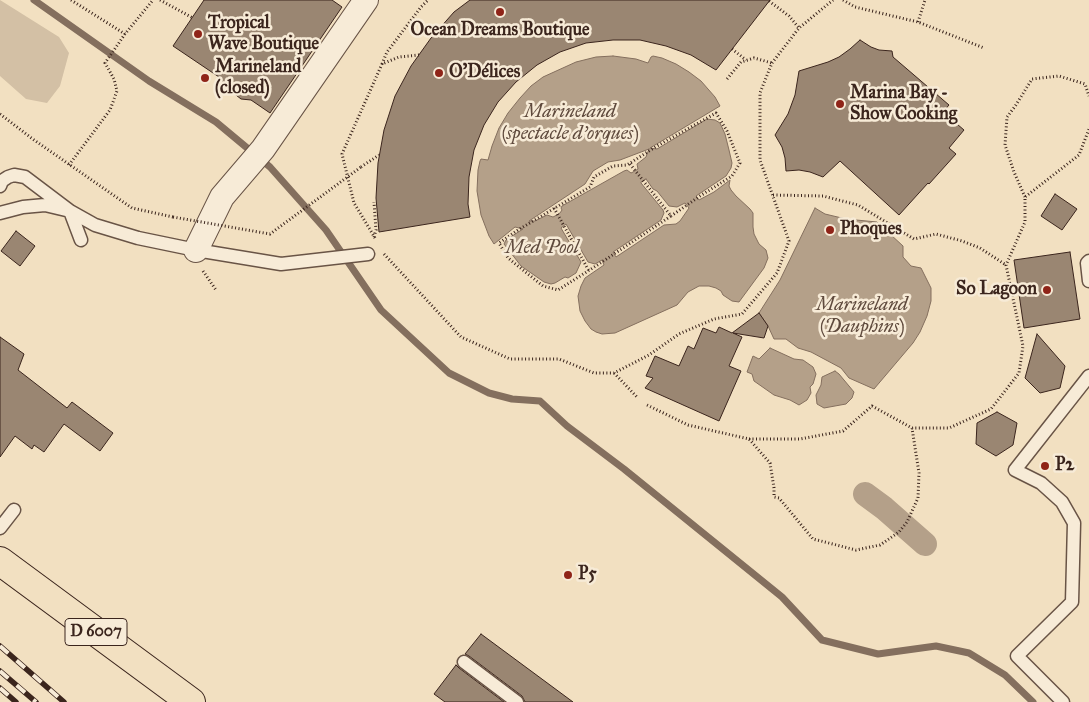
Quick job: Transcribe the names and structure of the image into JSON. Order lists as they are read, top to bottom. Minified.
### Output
{"streets":{"main road":["D 6007"]},"water":["Marineland (spectacle d'orques)","Med Pool","Marineland (Dauphins)"],"places":["Ocean Dreams Boutique","Tropical Wave Boutique","O'Délices","Marineland (closed)","Marina Bay - Show Cooking","Phoques","So Lagoon","P2","P5"]}
